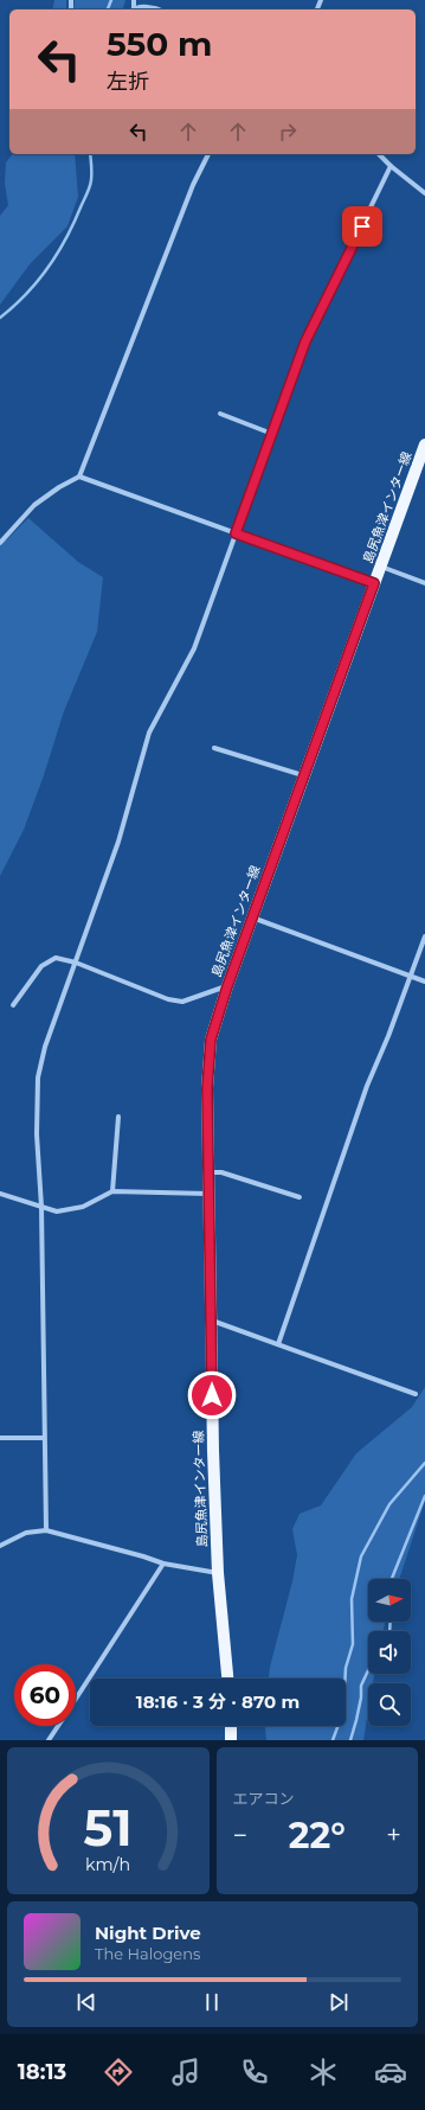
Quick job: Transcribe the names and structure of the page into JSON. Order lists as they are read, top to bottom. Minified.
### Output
{"streets":{"main road":["島尻魚津インター線"]},"north":"right","page":{"turn":["550 m","左折"],"limit":"60","trip":"18:16 · 3 分 · 870 m","tile":"エアコン","heat":["−","22°","+"],"song":["Night Drive","The Halogens"],"tabs":"18:13","gauge":["51","km/h"]}}
